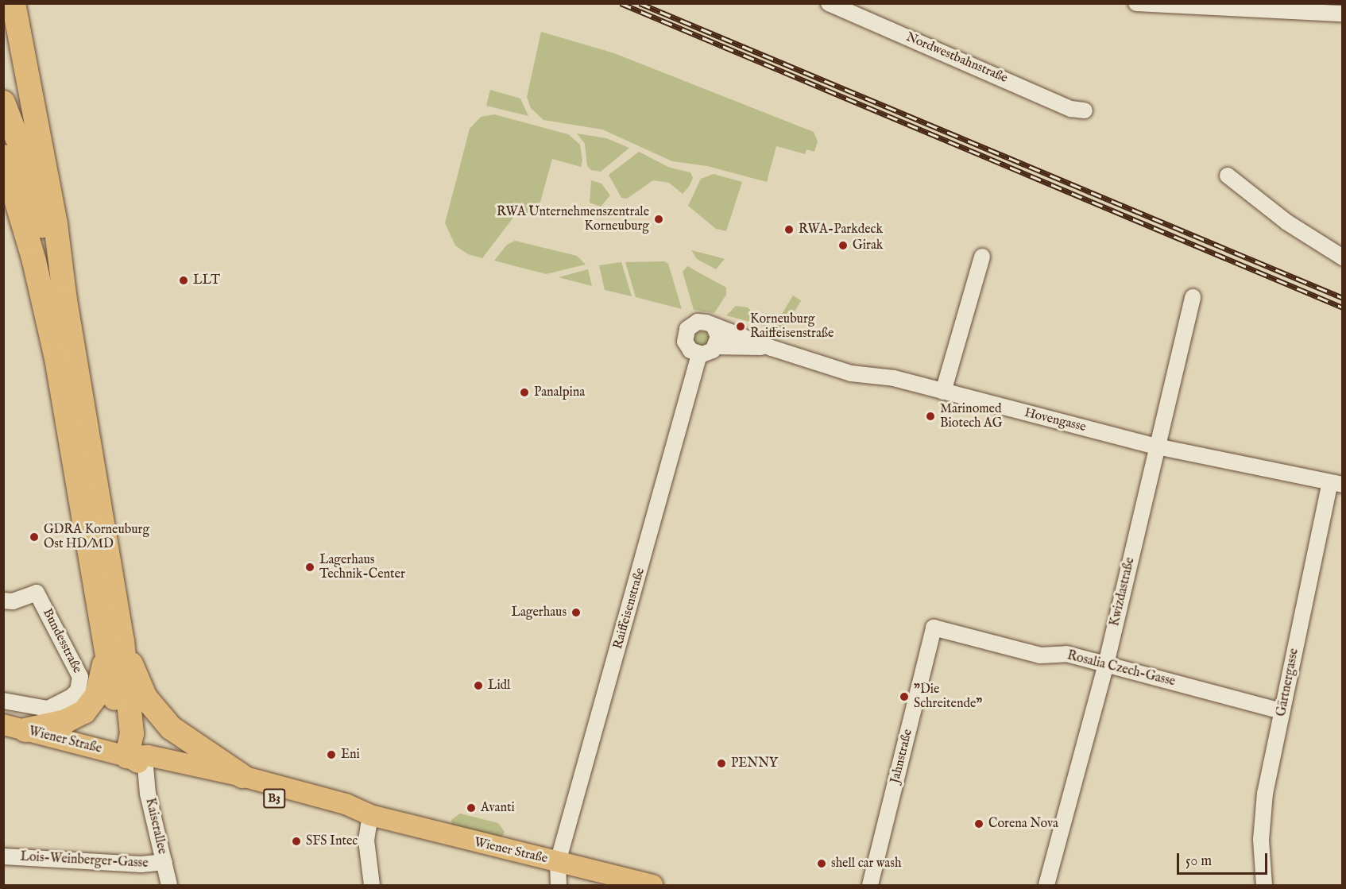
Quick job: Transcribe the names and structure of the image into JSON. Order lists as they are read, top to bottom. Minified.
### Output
{"streets":{"main road":["Wiener Straße","B3"],"street":["Nordwestbahnstraße","Hovengasse","Kwizdastraße","Raiffeisenstraße","Bundesstraße","Rosalia Czech-Gasse","Gärtnergasse","Jahnstraße","Kaiserallee","Lois-Weinberger-Gasse"]},"crossings":[["Hovengasse","Kwizdastraße"],["Hovengasse","Raiffeisenstraße"],["Hovengasse","Gärtnergasse"],["Kwizdastraße","Rosalia Czech-Gasse"],["Raiffeisenstraße","Wiener Straße"],["Rosalia Czech-Gasse","Gärtnergasse"],["Rosalia Czech-Gasse","Jahnstraße"],["Wiener Straße","Kaiserallee"],["Kaiserallee","Lois-Weinberger-Gasse"]],"places":["RWA Unternehmenszentrale Korneuburg","RWA-Parkdeck","Girak","LLT","Korneuburg Raiffeisenstraße","Panalpina","Marinomed Biotech AG","GDRA Korneuburg Ost HD/MD","Lagerhaus Technik-Center","Lagerhaus","Lidl","\"Die Schreitende\"","Eni","PENNY","Avanti","Corena Nova","SFS Intec","shell car wash"],"scale_bar":"50 m"}
